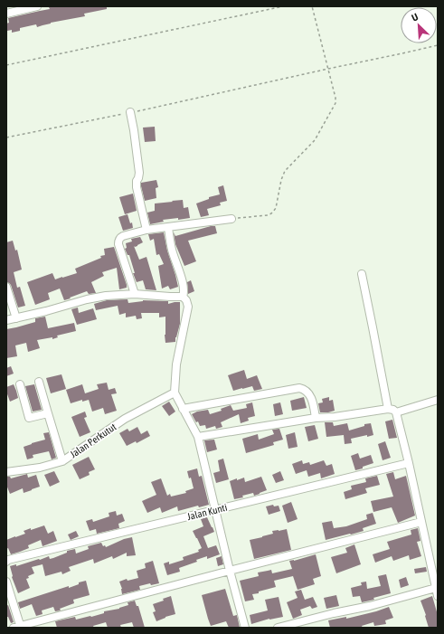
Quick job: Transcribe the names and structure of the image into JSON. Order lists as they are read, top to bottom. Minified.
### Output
{"streets":{"street":["Jalan Perkutut","Jalan Kunti"]},"north":"top left"}
